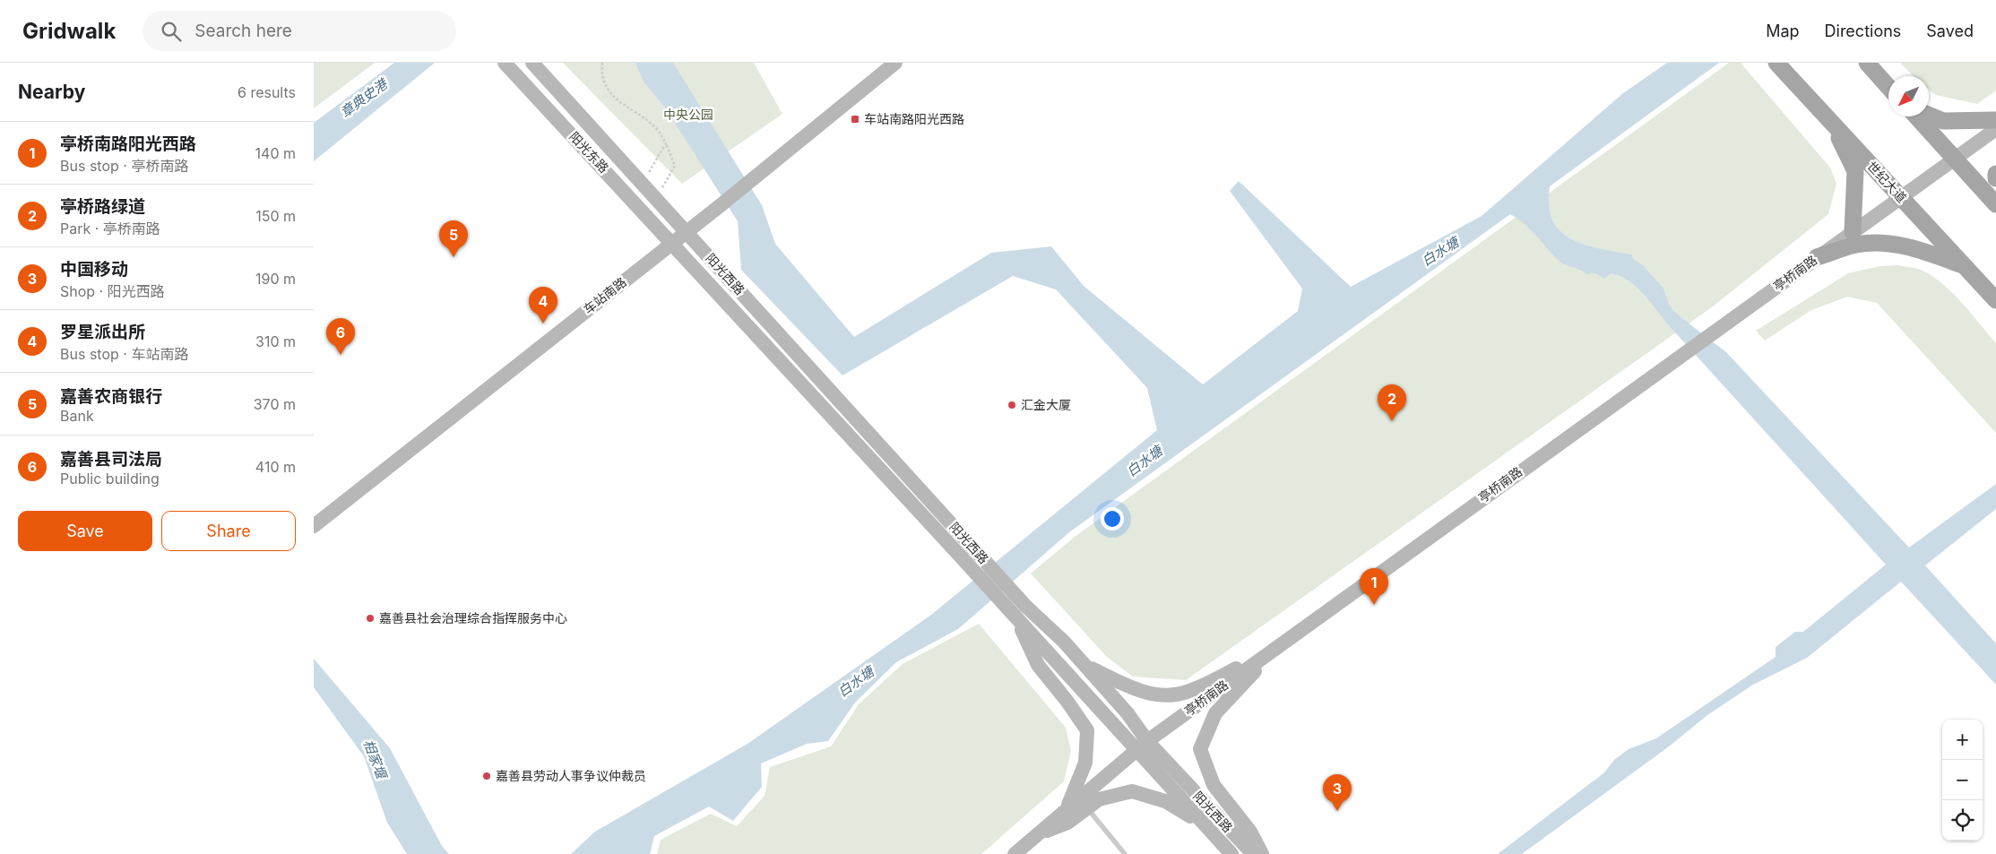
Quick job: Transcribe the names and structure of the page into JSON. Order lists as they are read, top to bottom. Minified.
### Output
{"streets":{"main road":["世纪大道"],"street":["阳光东路","亭桥南路","阳光西路","车站南路"]},"crossings":[["阳光东路","阳光西路"],["阳光东路","车站南路"],["世纪大道","亭桥南路"],["亭桥南路","阳光西路"],["阳光西路","车站南路"]],"water":["章典史港","白水塘","相家堰"],"parks":["中央公园"],"places":{"transit":["车站南路阳光西路"],"other":["汇金大厦","嘉善县社会治理综合指挥服务中心","嘉善县劳动人事争议仲裁员"]},"north":"bottom left","page":{"header":"Gridwalk","search":"Search here","nav":["Map","Directions","Saved"],"heading":["Nearby","6 results"],"list":[{"mark":"1","name":"亭桥南路阳光西路","note":"Bus stop · 亭桥南路","value":"140 m"},{"mark":"2","name":"亭桥路绿道","note":"Park · 亭桥南路","value":"150 m"},{"mark":"3","name":"中国移动","note":"Shop · 阳光西路","value":"190 m"},{"mark":"4","name":"罗星派出所","note":"Bus stop · 车站南路","value":"310 m"},{"mark":"5","name":"嘉善农商银行","note":"Bank","value":"370 m"},{"mark":"6","name":"嘉善县司法局","note":"Public building","value":"410 m"}],"pins":["5","4","6","2","1","3"],"buttons":["Save","Share"],"map_buttons":["+","−"]}}
